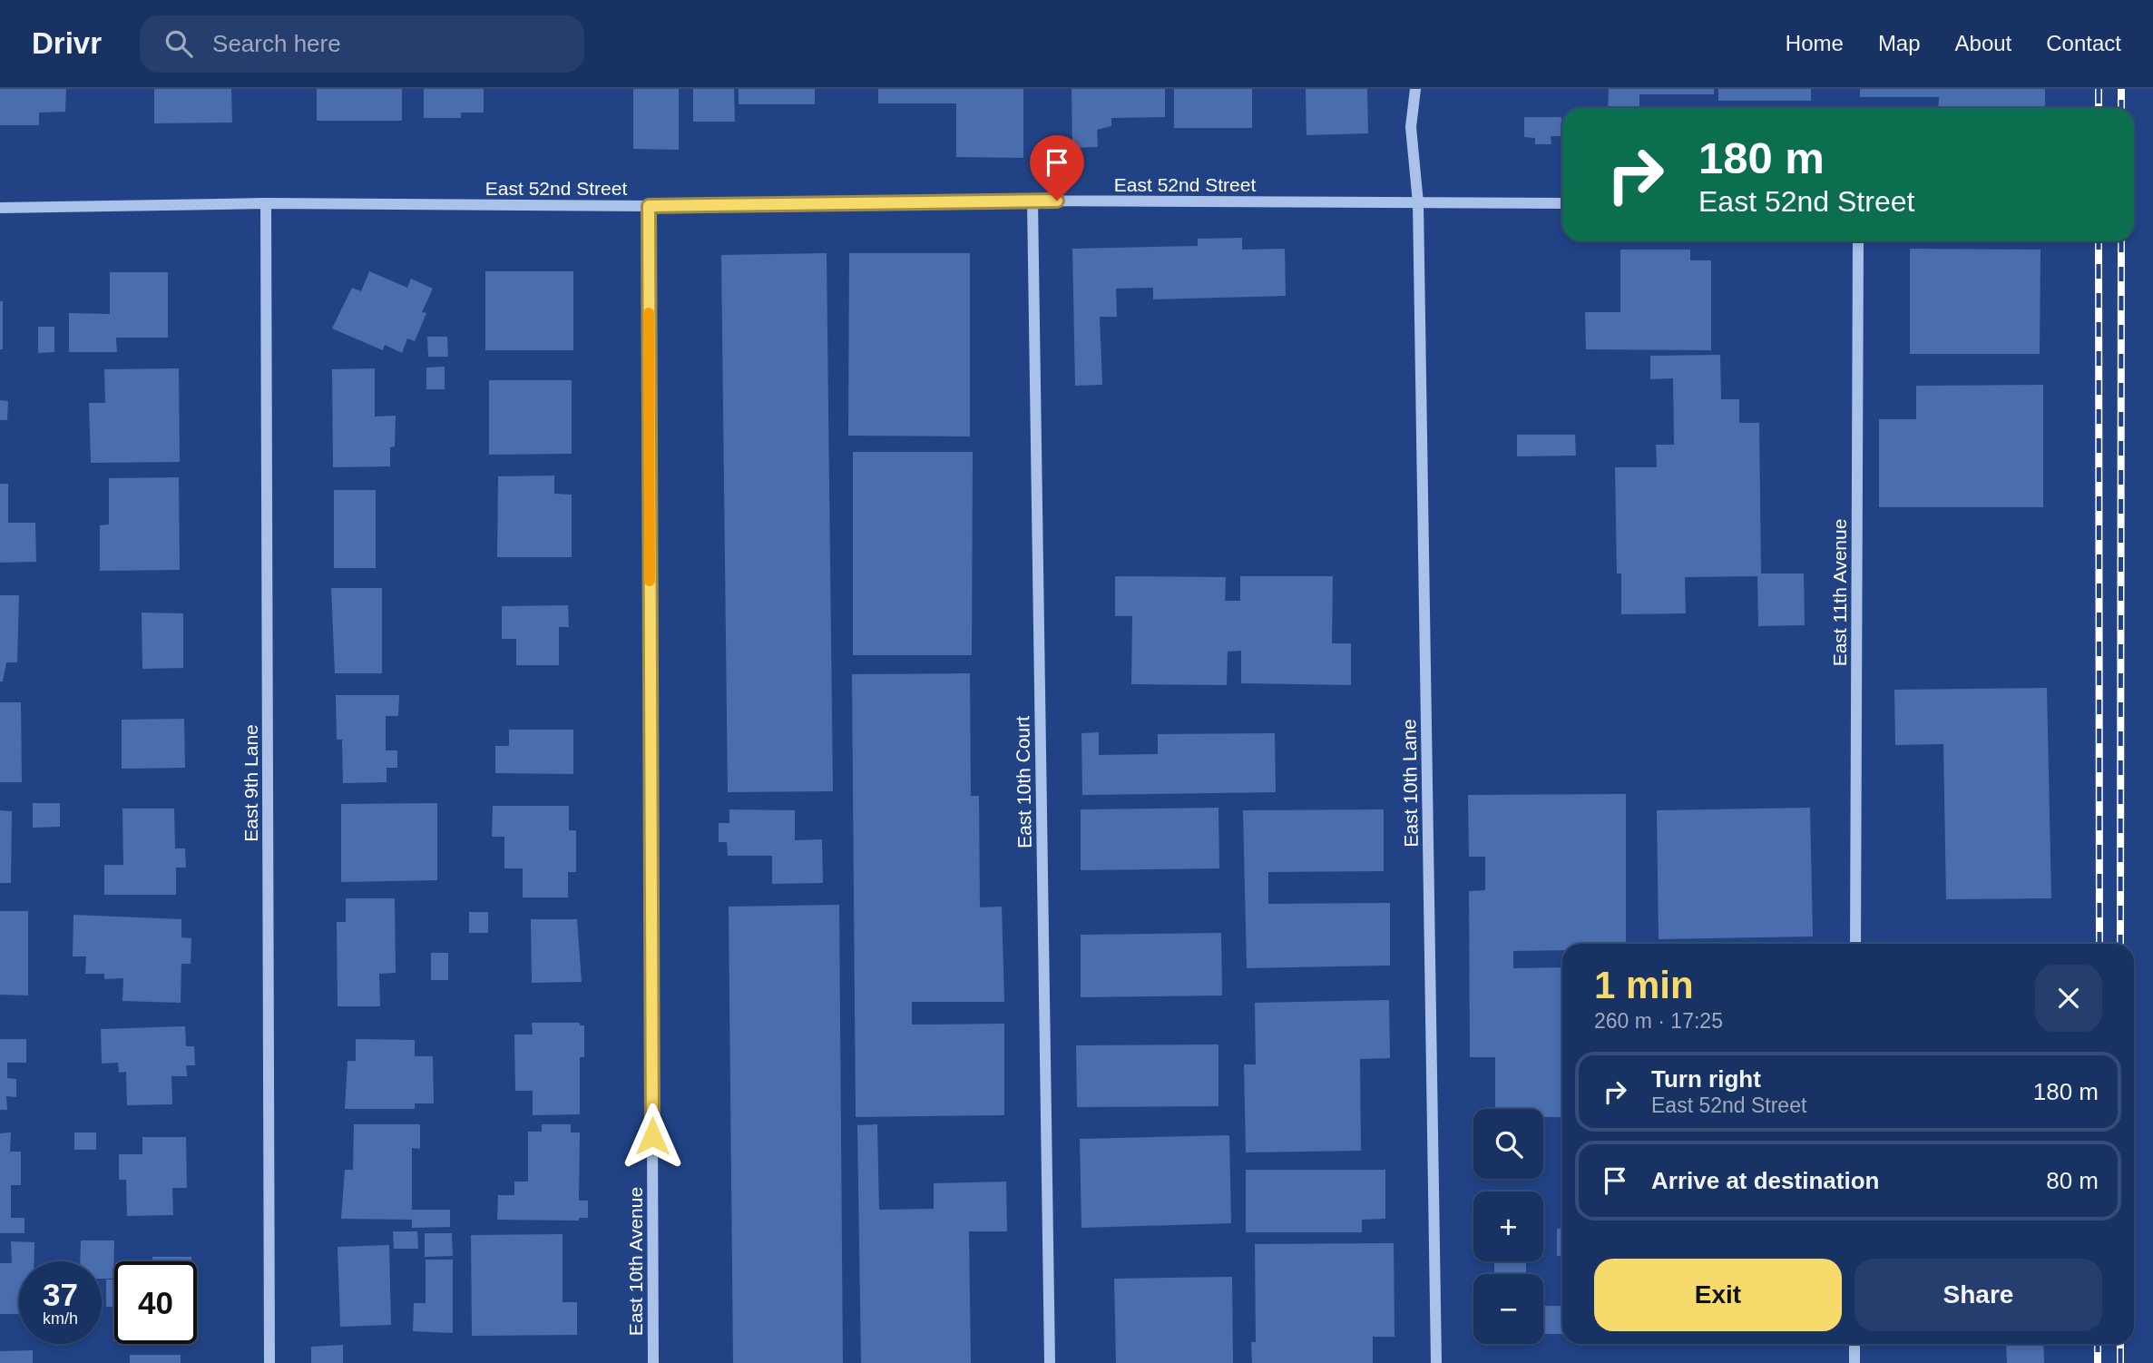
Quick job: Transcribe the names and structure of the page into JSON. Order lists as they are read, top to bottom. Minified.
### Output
{"streets":{"street":["East 52nd Street","East 11th Avenue","East 10th Court","East 9th Lane","East 10th Lane","East 10th Avenue"]},"crossings":[["East 52nd Street","East 10th Court"],["East 52nd Street","East 9th Lane"],["East 52nd Street","East 10th Lane"],["East 52nd Street","East 10th Avenue"]],"page":{"header":"Drivr","search":"Search here","nav":["Home","Map","About","Contact"],"turn":["180 m","East 52nd Street"],"heading":["1 min","260 m · 17:25"],"list":[{"name":"Turn right","note":"East 52nd Street","value":"180 m"},{"name":"Arrive at destination","value":"80 m"}],"map_buttons":["+","−"],"buttons":["Exit","Share"],"speed":"37 km/h","limit":"40"}}
